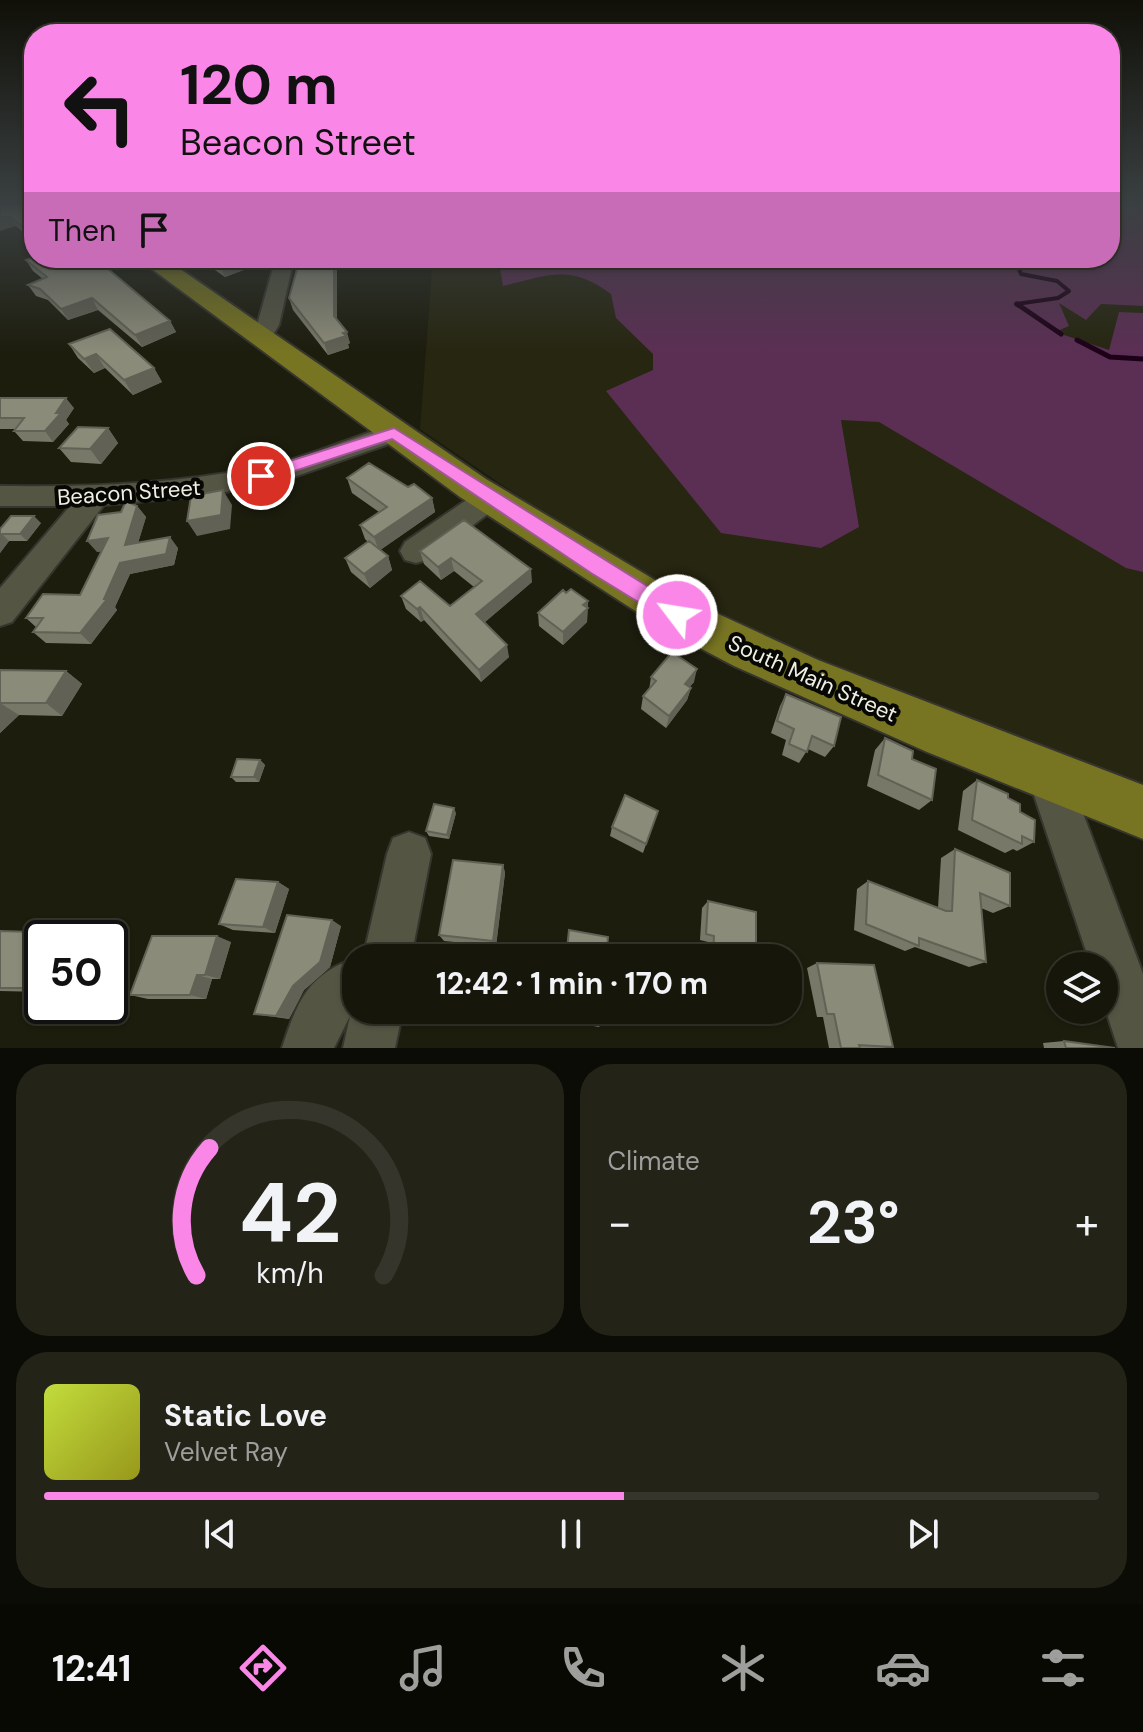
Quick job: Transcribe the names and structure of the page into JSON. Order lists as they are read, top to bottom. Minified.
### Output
{"streets":{"main road":["South Main Street"],"street":["Beacon Street"]},"crossings":[["Beacon Street","South Main Street"]],"page":{"turn":["120 m","Beacon Street"],"then":"Then","limit":"50","trip":"12:42 · 1 min · 170 m","tile":"Climate","heat":["−","23°","+"],"song":["Static Love","Velvet Ray"],"tabs":"12:41","gauge":["42","km/h"]}}
